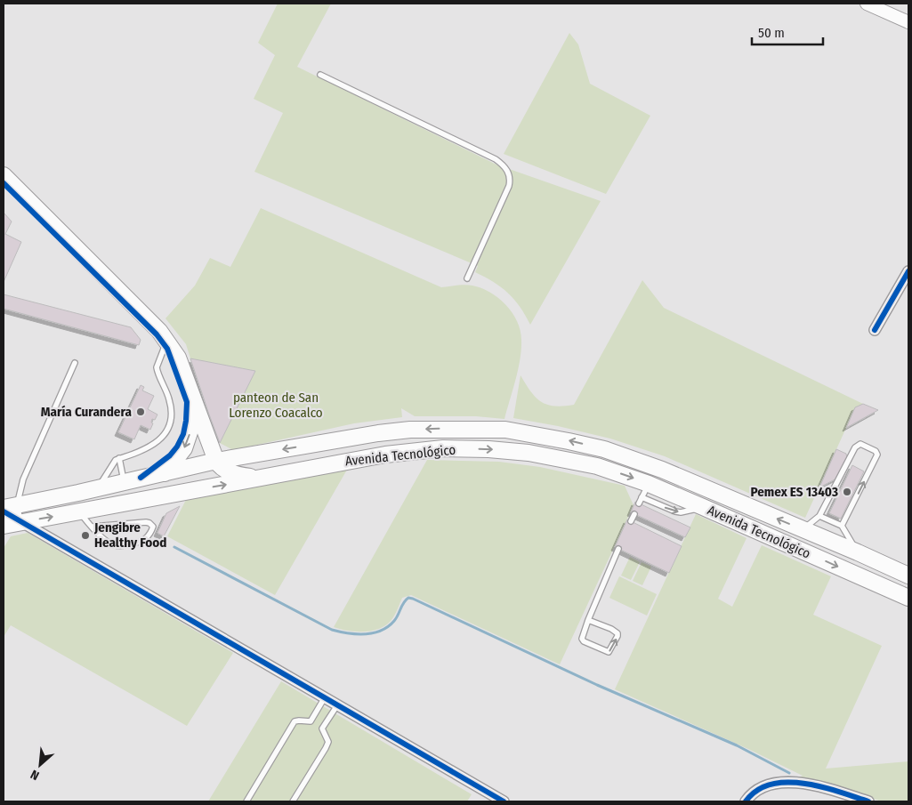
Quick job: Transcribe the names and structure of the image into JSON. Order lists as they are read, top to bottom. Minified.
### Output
{"streets":{"main road":["Avenida Tecnológico"]},"parks":["panteon de San Lorenzo Coacalco"],"places":["María Curandera","Pemex ES 13403","Jengibre Healthy Food"],"scale_bar":"50 m","north":"bottom left"}
